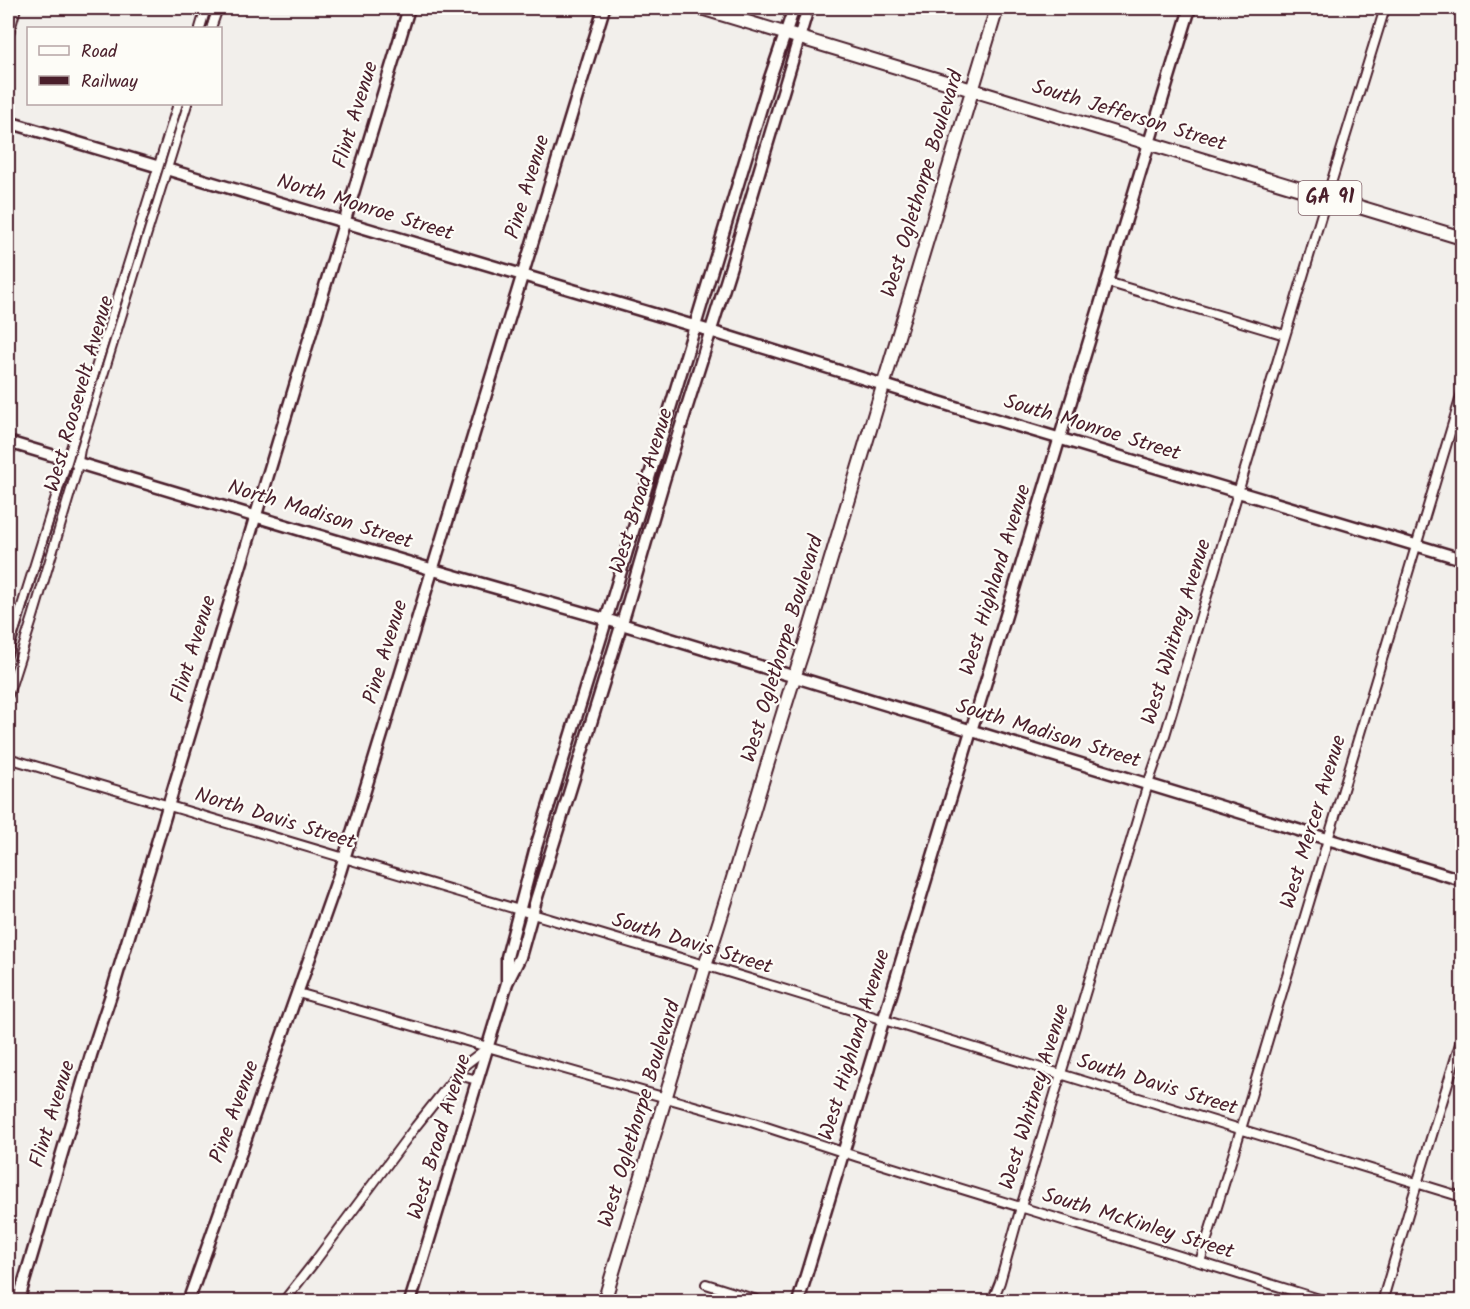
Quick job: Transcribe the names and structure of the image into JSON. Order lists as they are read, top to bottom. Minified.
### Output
{"streets":{"main road":["Flint Avenue","South Jefferson Street","West Oglethorpe Boulevard","Pine Avenue","GA 91","North Monroe Street","South Monroe Street","West Broad Avenue","North Madison Street","West Highland Avenue","South Madison Street"],"street":["West Roosevelt Avenue","West Whitney Avenue","North Davis Street","West Mercer Avenue","South Davis Street","South McKinley Street"]},"crossings":[["Flint Avenue","North Monroe Street"],["Flint Avenue","North Madison Street"],["Flint Avenue","North Davis Street"],["South Jefferson Street","West Oglethorpe Boulevard"],["South Jefferson Street","GA 91"],["South Jefferson Street","West Broad Avenue"],["South Jefferson Street","West Highland Avenue"],["South Jefferson Street","West Whitney Avenue"],["West Oglethorpe Boulevard","South Monroe Street"],["West Oglethorpe Boulevard","South Madison Street"],["West Oglethorpe Boulevard","South Davis Street"],["West Oglethorpe Boulevard","South McKinley Street"],["Pine Avenue","North Monroe Street"],["Pine Avenue","North Madison Street"],["Pine Avenue","North Davis Street"],["Pine Avenue","South McKinley Street"],["GA 91","West Broad Avenue"],["North Monroe Street","West Roosevelt Avenue"],["North Monroe Street","South Monroe Street"],["North Monroe Street","West Broad Avenue"],["West Roosevelt Avenue","North Madison Street"],["South Monroe Street","West Broad Avenue"],["South Monroe Street","West Highland Avenue"],["South Monroe Street","West Whitney Avenue"],["South Monroe Street","West Mercer Avenue"],["West Broad Avenue","North Madison Street"],["West Broad Avenue","South Madison Street"],["West Broad Avenue","North Davis Street"],["West Broad Avenue","South Davis Street"],["West Broad Avenue","South McKinley Street"],["North Madison Street","South Madison Street"],["West Highland Avenue","South Madison Street"],["West Highland Avenue","South Davis Street"],["West Highland Avenue","South McKinley Street"],["West Whitney Avenue","South Madison Street"],["West Whitney Avenue","South Davis Street"],["West Whitney Avenue","South McKinley Street"],["South Madison Street","West Mercer Avenue"],["North Davis Street","South Davis Street"],["West Mercer Avenue","South Davis Street"],["West Mercer Avenue","South McKinley Street"]],"legend":["Road","Railway"]}
